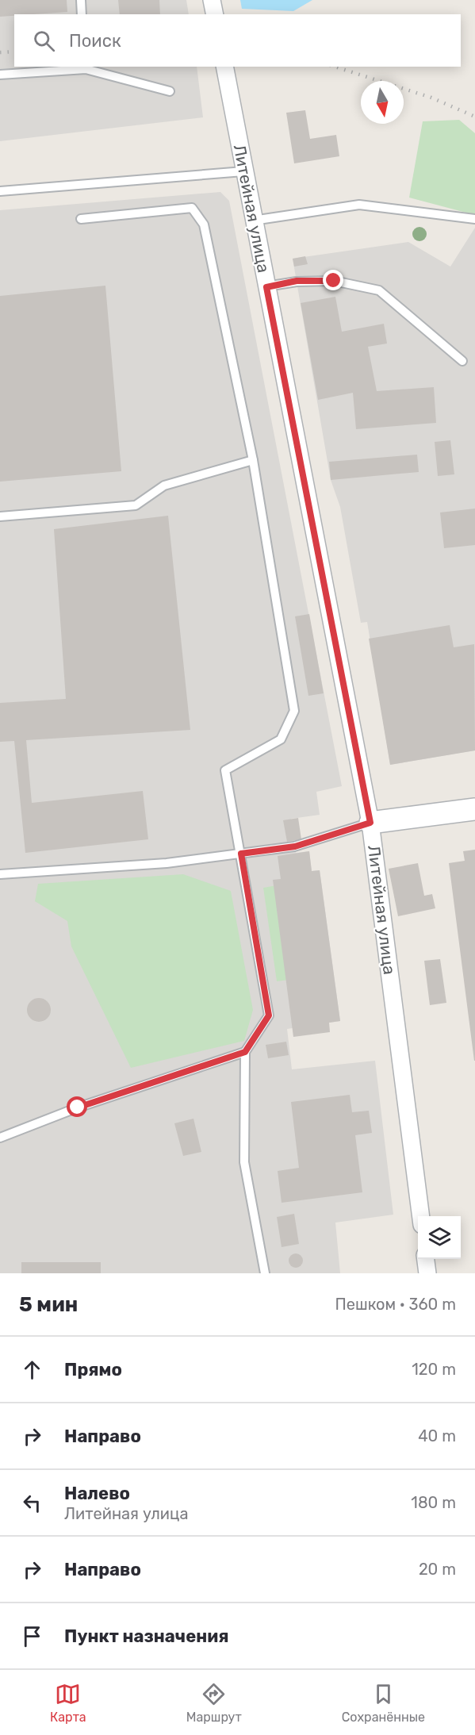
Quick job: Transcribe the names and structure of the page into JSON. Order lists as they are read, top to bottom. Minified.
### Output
{"streets":{"street":["Литейная улица"]},"north":"bottom","page":{"search":"Поиск","heading":["5 мин","Пешком · 360 m"],"list":[["Прямо","120 m"],["Направо","40 m"],["Налево","Литейная улица","180 m"],["Направо","20 m"],"Пункт назначения"],"nav":["Карта","Маршрут","Сохранённые"]}}
